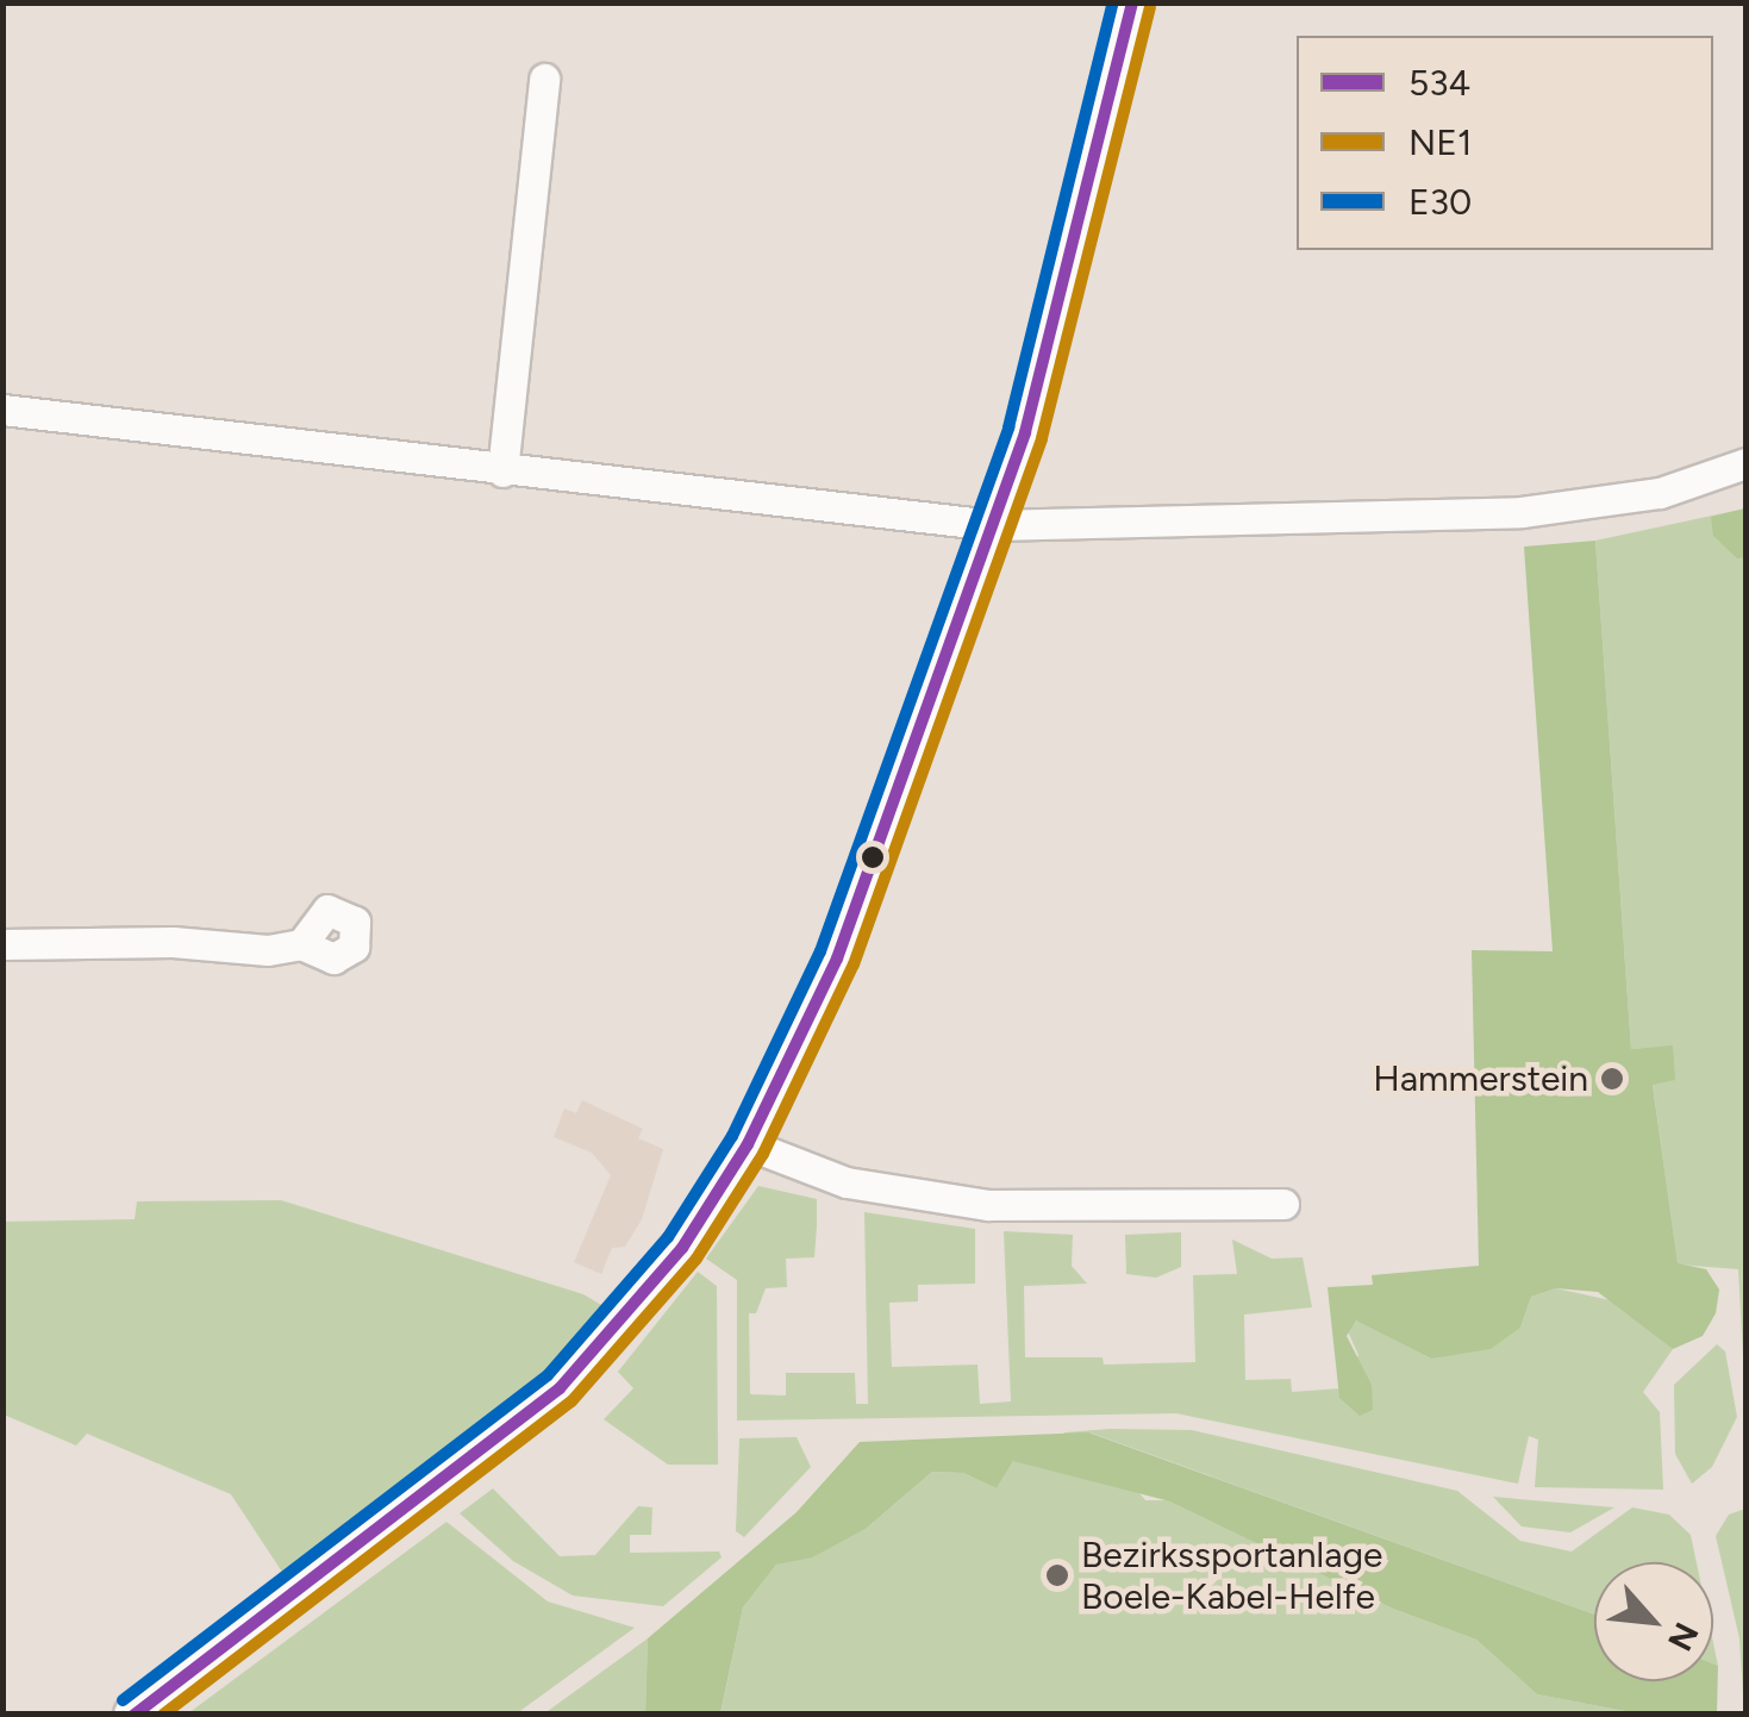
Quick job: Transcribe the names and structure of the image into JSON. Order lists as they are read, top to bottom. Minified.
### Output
{"places":["Hammerstein","Bezirkssportanlage Boele-Kabel-Helfe"],"lines":["transit line 534","transit line E30","transit line NE1"],"legend":["534","NE1","E30"],"north":"bottom right"}
